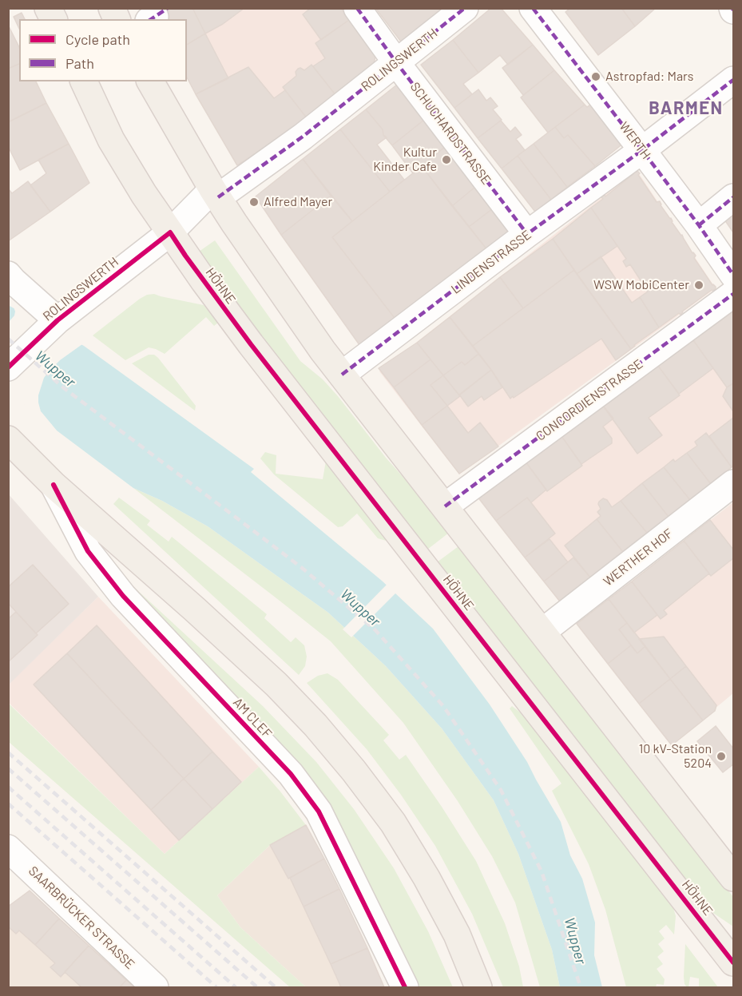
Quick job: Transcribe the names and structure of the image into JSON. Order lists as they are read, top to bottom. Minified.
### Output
{"streets":{"main road":["HÖHNE","AM CLEF"],"street":["ROLINGSWERTH","SCHUCHARDSTRASSE","WERTH","LINDENSTRASSE","CONCORDIENSTRASSE","WERTHER HOF","SAARBRÜCKER STRASSE"]},"crossings":[["ROLINGSWERTH","SCHUCHARDSTRASSE"],["ROLINGSWERTH","HÖHNE"],["SCHUCHARDSTRASSE","LINDENSTRASSE"],["WERTH","LINDENSTRASSE"]],"districts":["BARMEN"],"water":["Wupper"],"places":["Astropfad: Mars","Kultur Kinder Cafe","Alfred Mayer","WSW MobiCenter","10 kV-Station 5204"],"legend":["Cycle path","Path"]}
